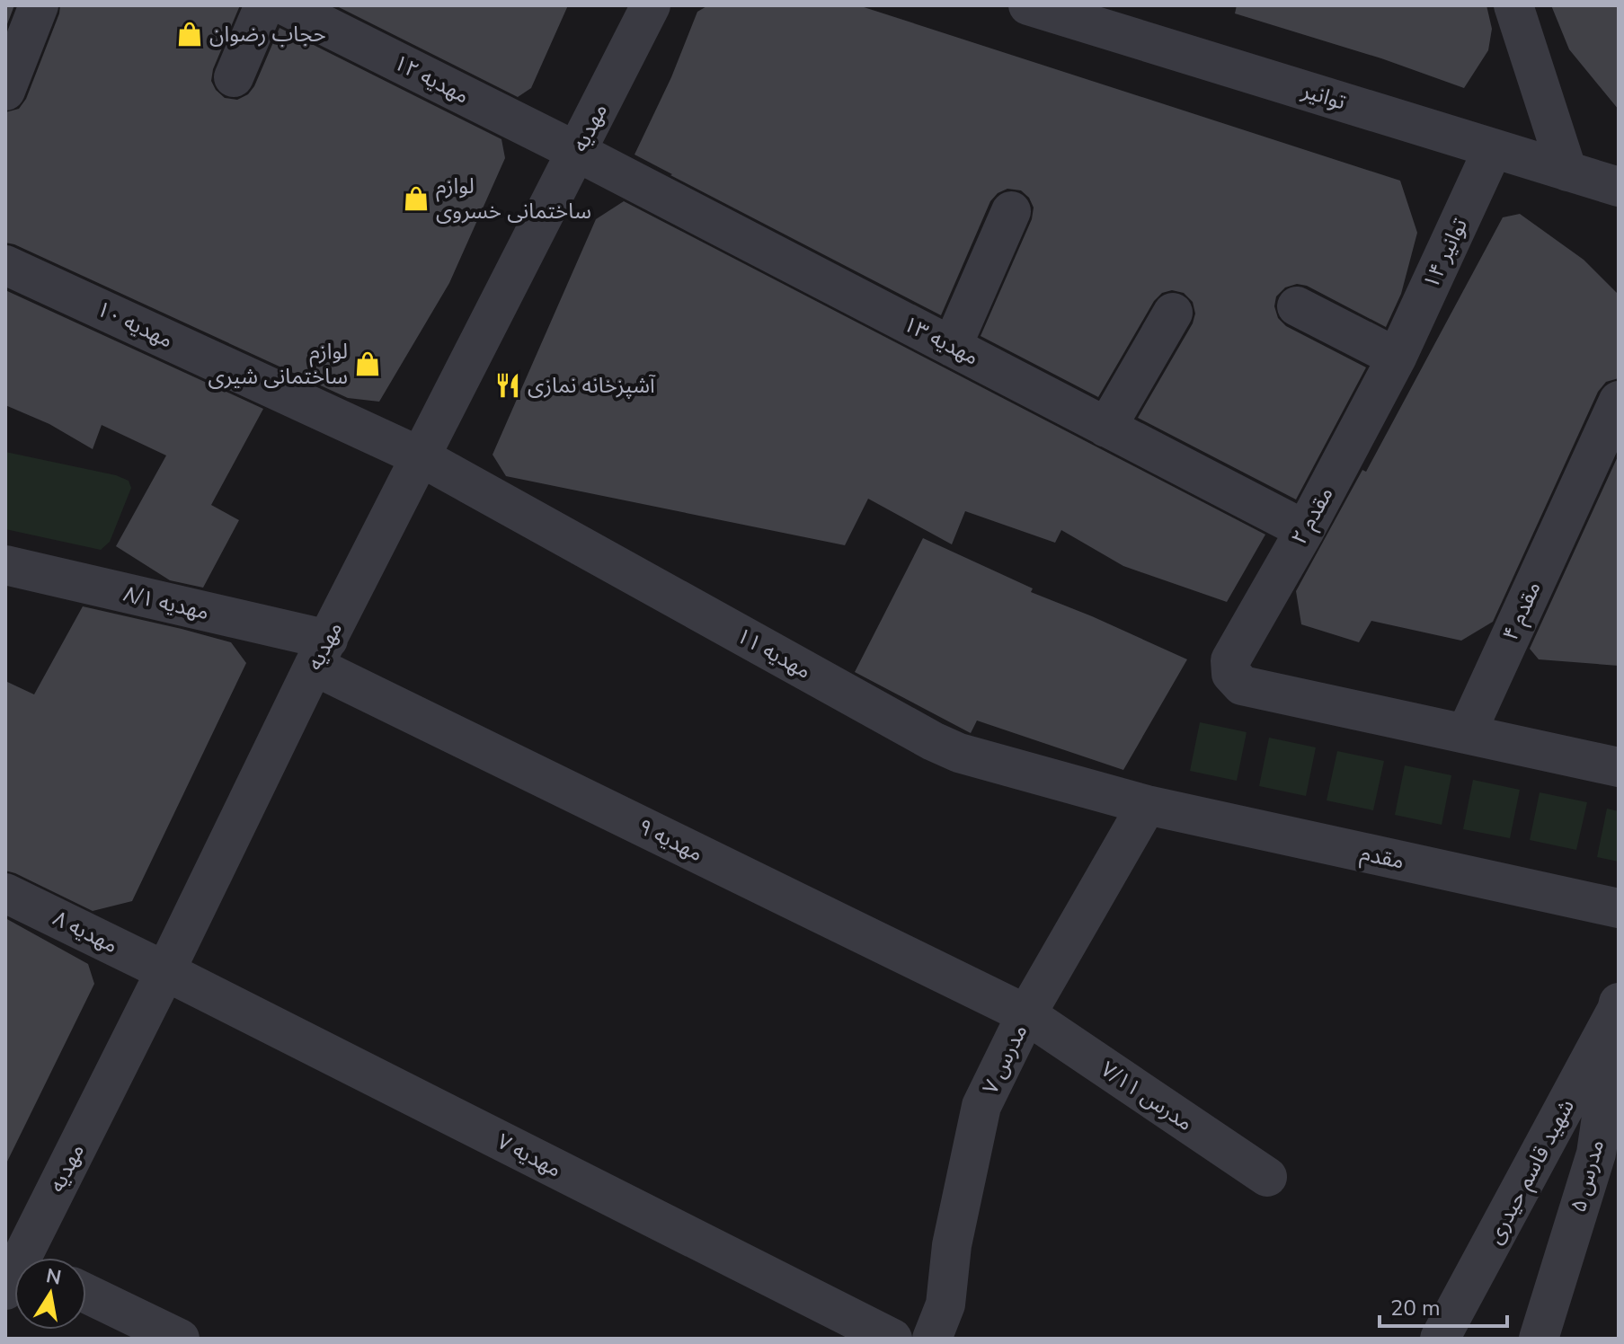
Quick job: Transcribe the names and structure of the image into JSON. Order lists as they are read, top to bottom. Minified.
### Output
{"streets":{"street":["مهدیه ۱۲","توانیر","مهدیه","توانیر ۱۴","مهدیه ۱۰","مهدیه ۱۳","مقدم ۲","مهدیه ۸/۱","مقدم ۴","مهدیه ۱۱","مهدیه ۹","مقدم","مهدیه ۸","مدرس ۷","مدرس ۷/۱۱","مهدیه ۷","شهید قاسم حیدری","مدرس ۵"]},"crossings":[["مهدیه ۱۲","مهدیه"],["مهدیه ۱۲","مهدیه ۱۳"],["توانیر","توانیر ۱۴"],["مهدیه","مهدیه ۱۰"],["مهدیه","مهدیه ۱۳"],["مهدیه","مهدیه ۸/۱"],["مهدیه","مهدیه ۱۱"],["مهدیه","مهدیه ۹"],["مهدیه","مهدیه ۸"],["مهدیه","مهدیه ۷"],["توانیر ۱۴","مقدم ۲"],["مهدیه ۱۰","مهدیه ۱۱"],["مهدیه ۱۳","مقدم ۲"],["مقدم ۲","مقدم ۴"],["مهدیه ۸/۱","مهدیه ۹"],["مهدیه ۱۱","مقدم"],["مهدیه ۱۱","مدرس ۷"],["مهدیه ۹","مدرس ۷"],["مهدیه ۹","مدرس ۷/۱۱"],["مقدم","مدرس ۷"],["مهدیه ۸","مهدیه ۷"],["مدرس ۷","مدرس ۷/۱۱"],["شهید قاسم حیدری","مدرس ۵"]],"places":{"shop":["حجاب رضوان","لوازم ساختمانی خسروی","لوازم ساختمانی شیری"],"restaurant":["آشپزخانه نمازی"]},"scale_bar":"20 m","north":"top"}
